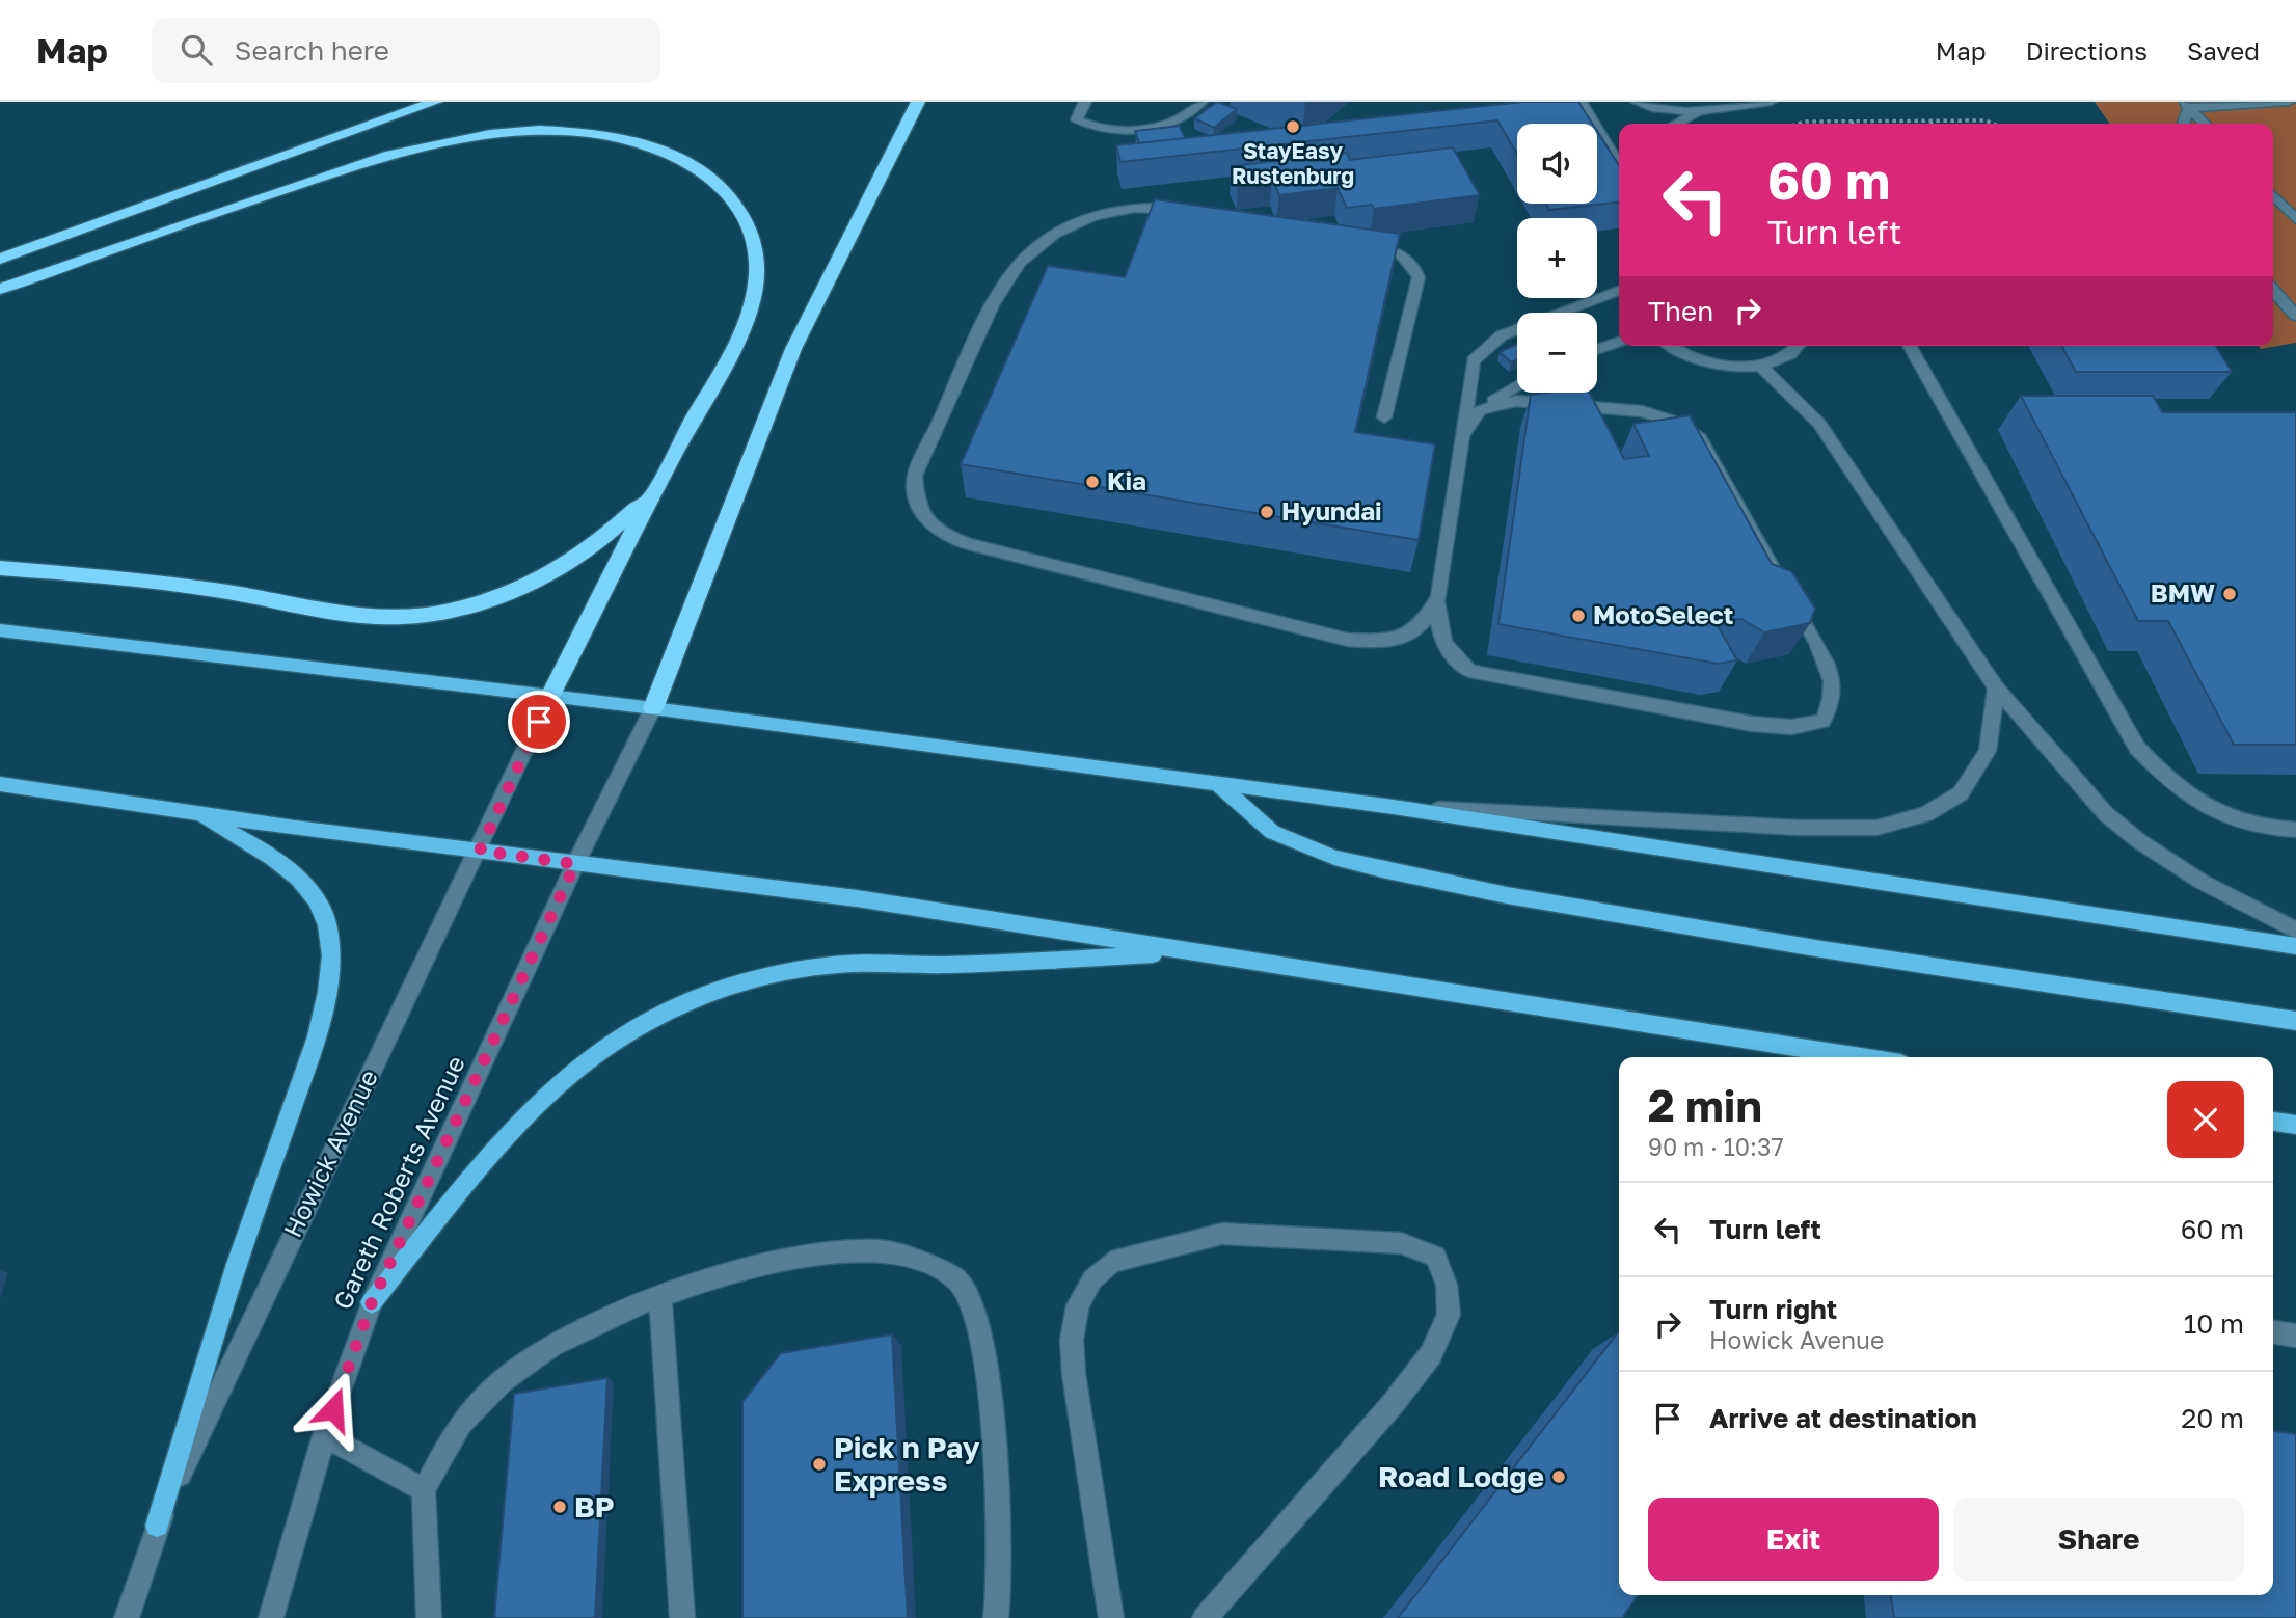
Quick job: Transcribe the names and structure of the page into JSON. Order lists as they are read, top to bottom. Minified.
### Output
{"streets":{"street":["Howick Avenue","Gareth Roberts Avenue"]},"places":["StayEasy Rustenburg","Kia","Hyundai","BMW","MotoSelect","Pick n Pay Express","Road Lodge","BP"],"page":{"header":"Map","search":"Search here","nav":["Map","Directions","Saved"],"map_buttons":["+","−"],"turn":["60 m","Turn left"],"then":"Then","heading":["2 min","90 m · 10:37"],"list":[{"name":"Turn left","value":"60 m"},{"name":"Turn right","note":"Howick Avenue","value":"10 m"},{"name":"Arrive at destination","value":"20 m"}],"buttons":["Exit","Share"]}}
